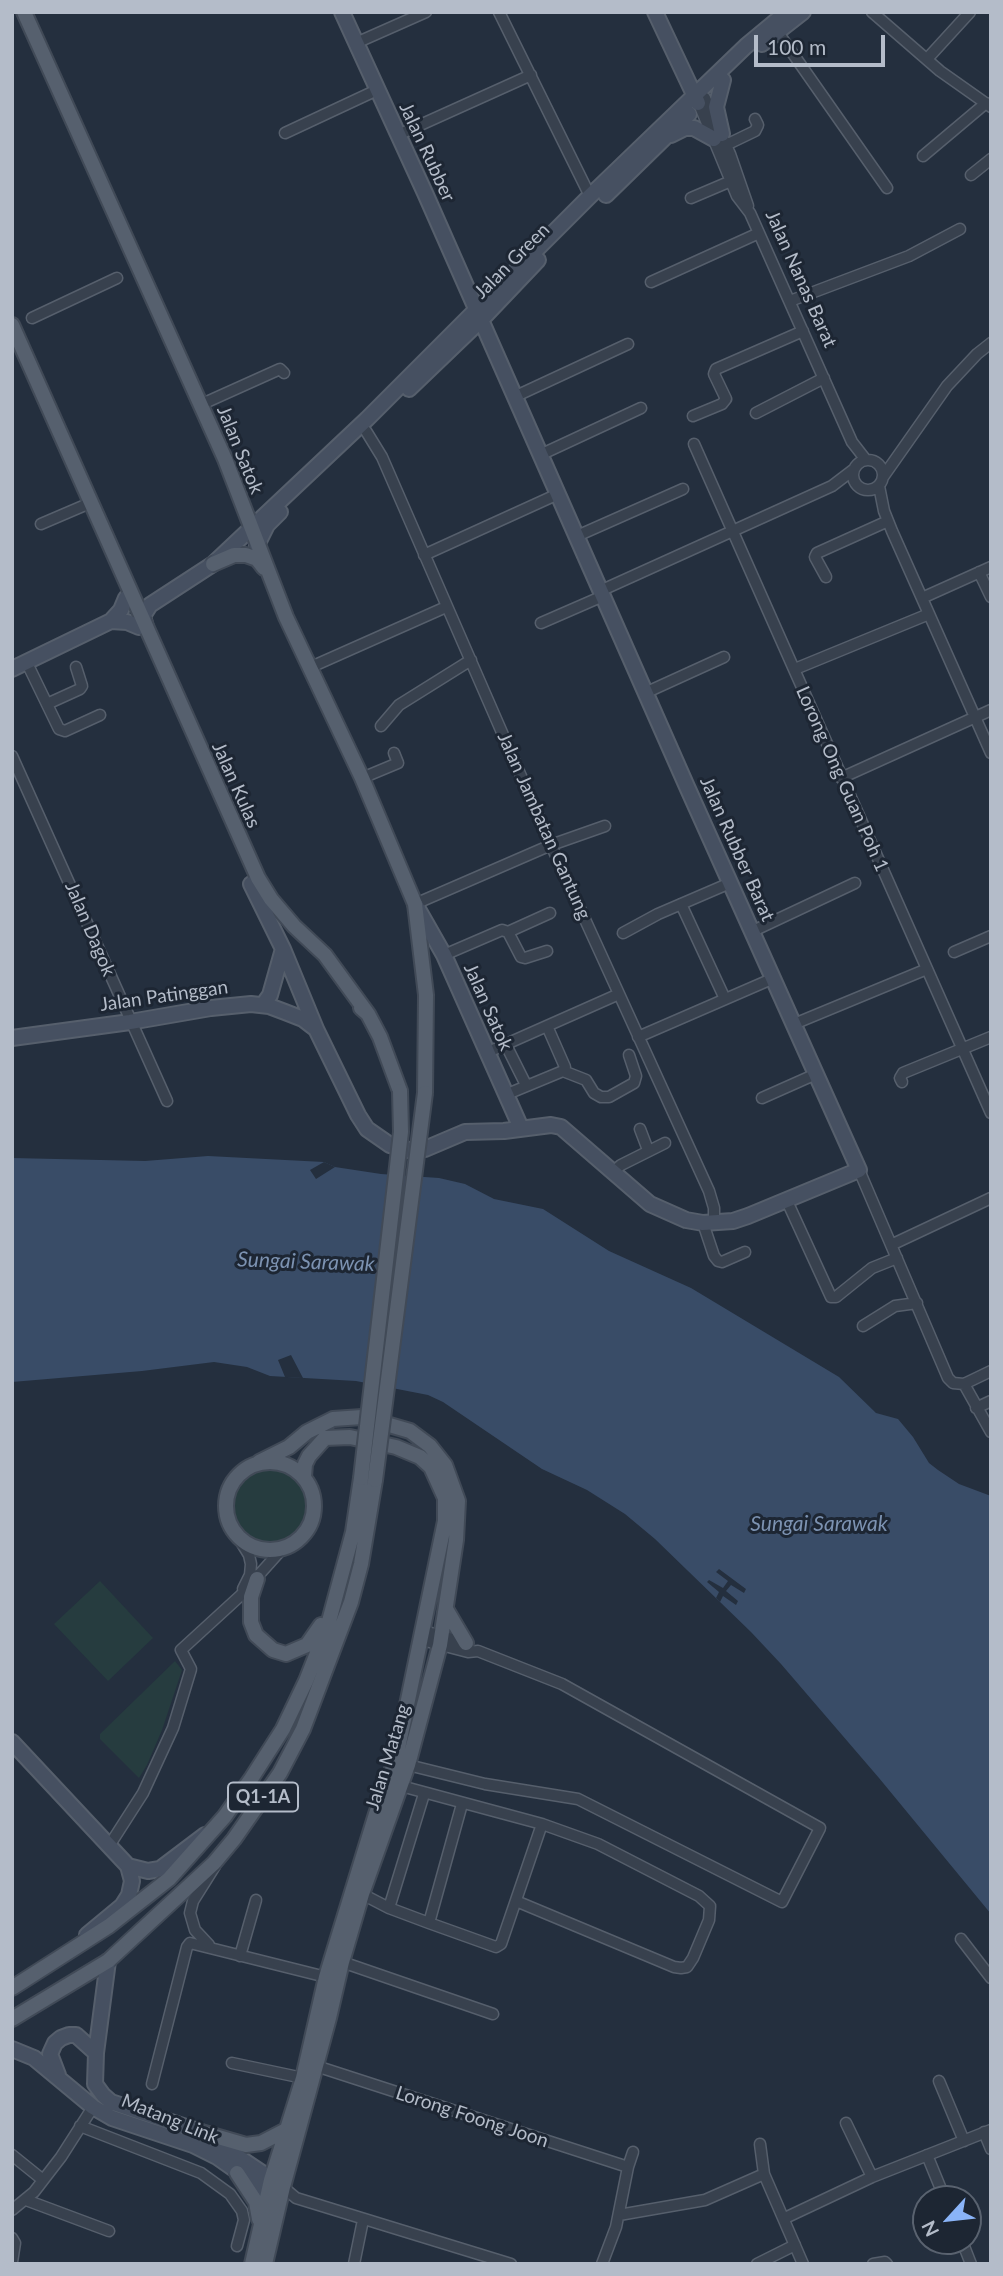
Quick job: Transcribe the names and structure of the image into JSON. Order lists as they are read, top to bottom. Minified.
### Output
{"streets":{"main road":["Jalan Rubber","Jalan Green","Jalan Satok","Jalan Kulas","Jalan Rubber Barat","Jalan Patinggan","Jalan Matang","Q1-1A","Matang Link"],"street":["Jalan Nanas Barat","Lorong Ong Guan Poh 1","Jalan Jambatan Gantung","Jalan Dagok","Lorong Foong Joon"]},"crossings":[["Jalan Rubber","Jalan Green"],["Jalan Rubber","Jalan Rubber Barat"],["Jalan Green","Jalan Satok"],["Jalan Green","Jalan Kulas"],["Jalan Green","Jalan Jambatan Gantung"],["Jalan Green","Jalan Rubber Barat"],["Jalan Satok","Jalan Kulas"],["Jalan Satok","Q1-1A"],["Jalan Kulas","Jalan Jambatan Gantung"],["Jalan Kulas","Jalan Patinggan"],["Jalan Kulas","Q1-1A"],["Jalan Dagok","Jalan Patinggan"],["Jalan Matang","Lorong Foong Joon"],["Jalan Matang","Matang Link"],["Q1-1A","Matang Link"]],"water":["Sungai Sarawak"],"scale_bar":"100 m","north":"bottom left"}
